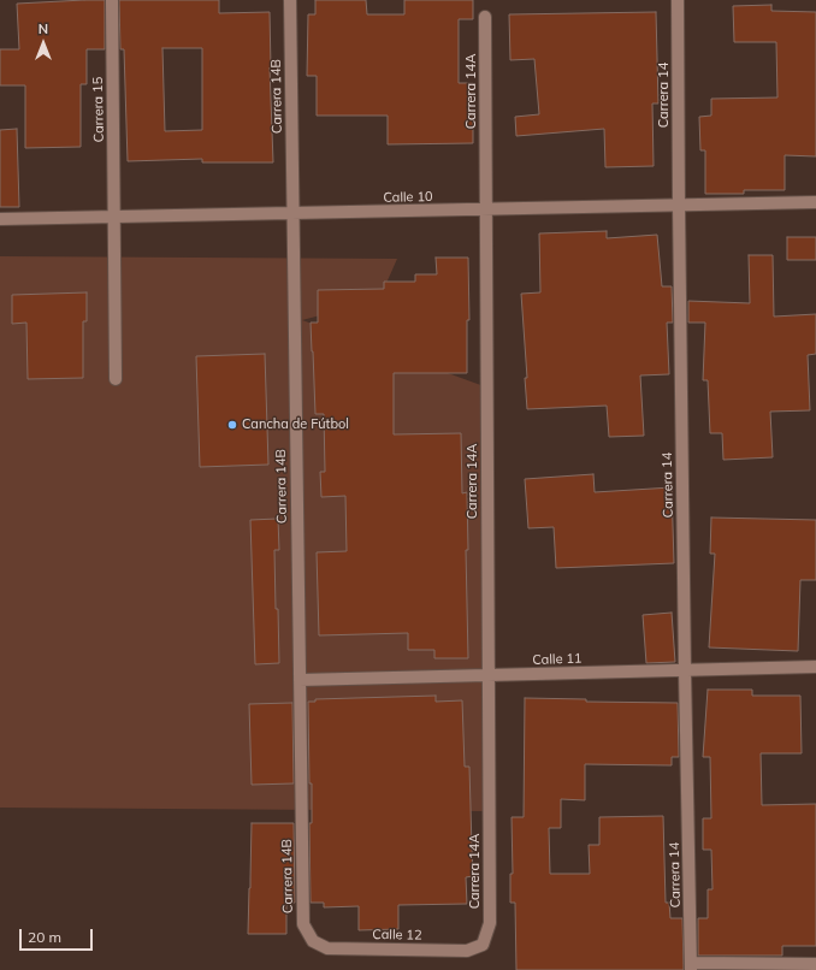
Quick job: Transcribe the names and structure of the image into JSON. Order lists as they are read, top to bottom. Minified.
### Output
{"streets":{"street":["Carrera 14A","Carrera 14","Carrera 14B","Carrera 15","Calle 10","Calle 11","Calle 12"]},"crossings":[["Carrera 14A","Calle 10"],["Carrera 14A","Calle 11"],["Carrera 14A","Calle 12"],["Carrera 14","Calle 10"],["Carrera 14","Calle 11"],["Carrera 14B","Calle 10"],["Carrera 14B","Calle 11"],["Carrera 14B","Calle 12"],["Carrera 15","Calle 10"]],"places":["Cancha de Fútbol"],"scale_bar":"20 m","north":"top"}
